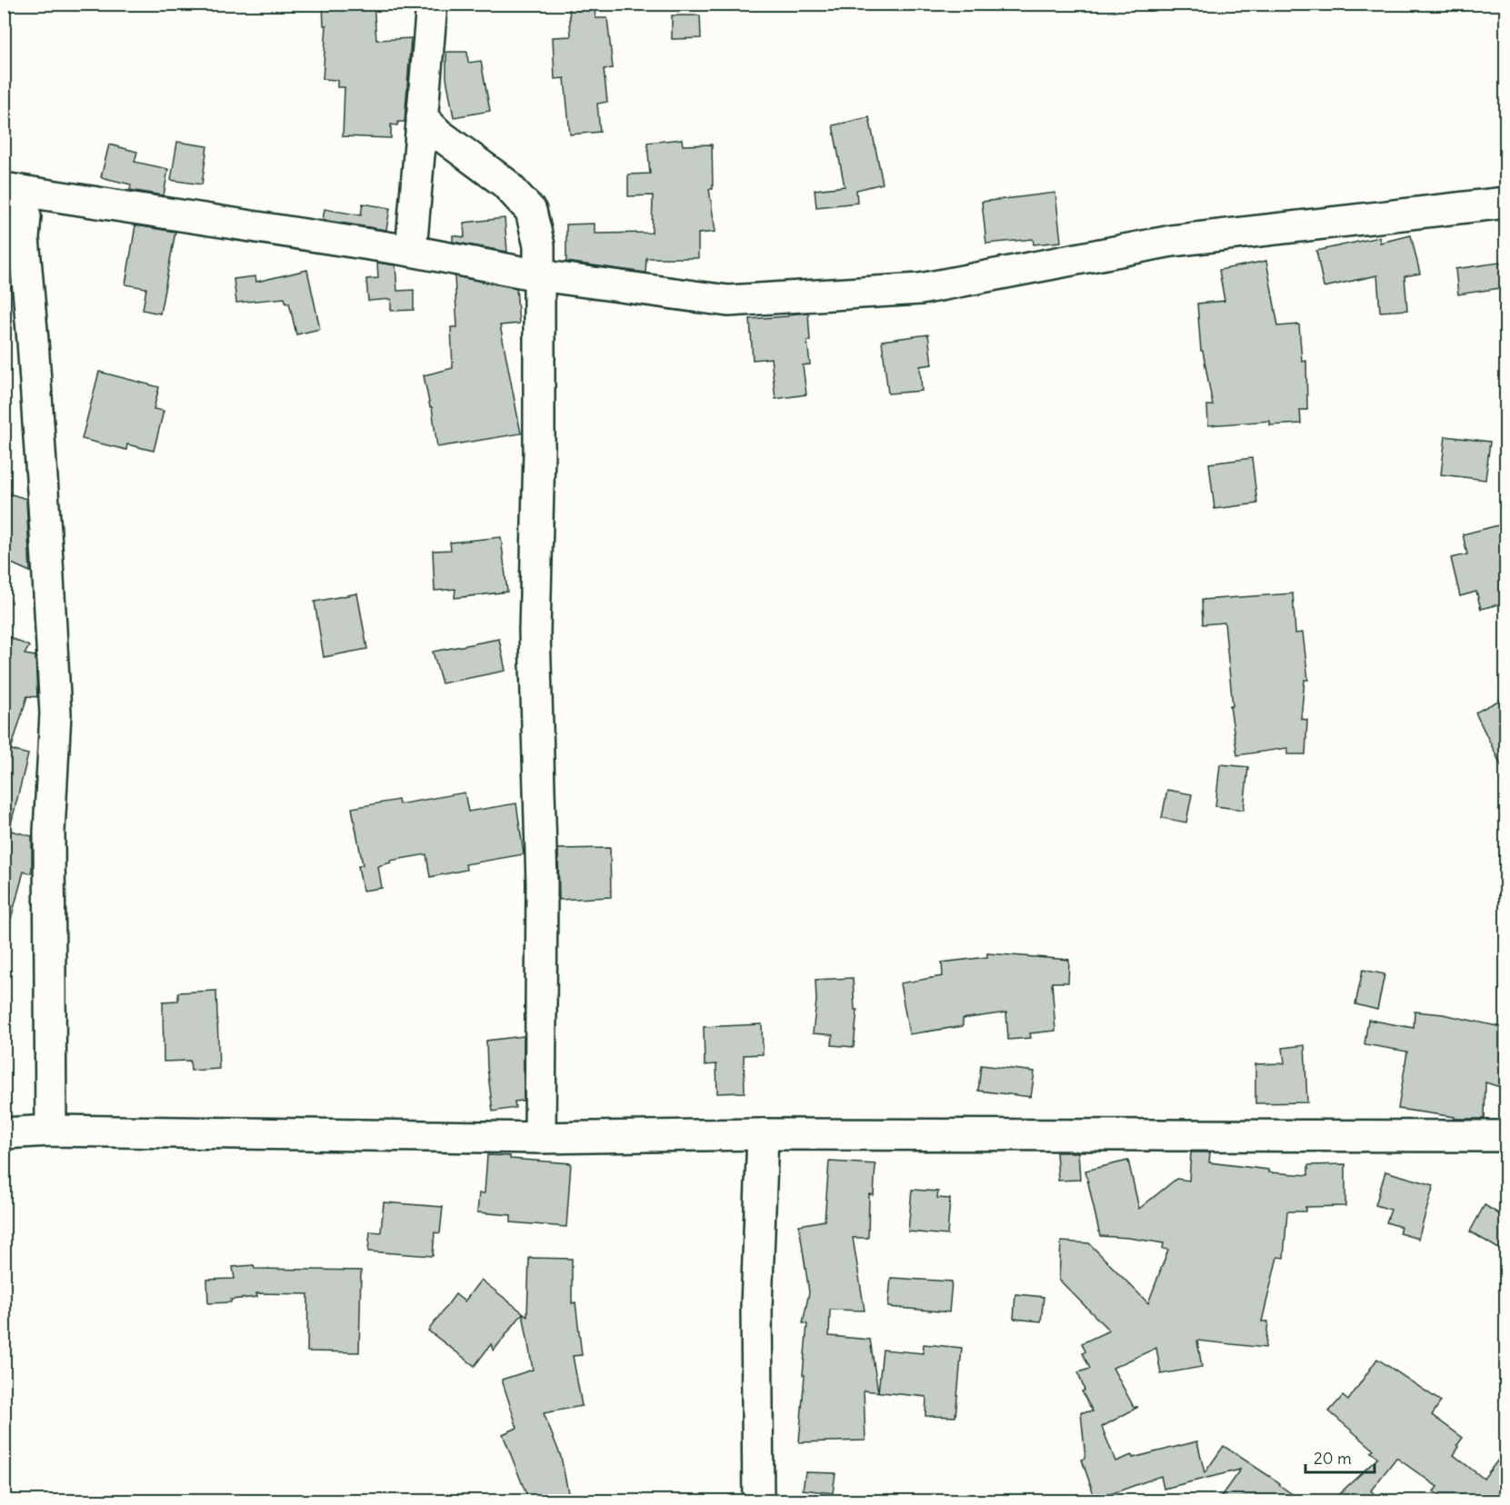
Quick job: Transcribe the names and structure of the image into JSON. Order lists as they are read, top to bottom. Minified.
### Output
{"scale_bar":"20 m"}
